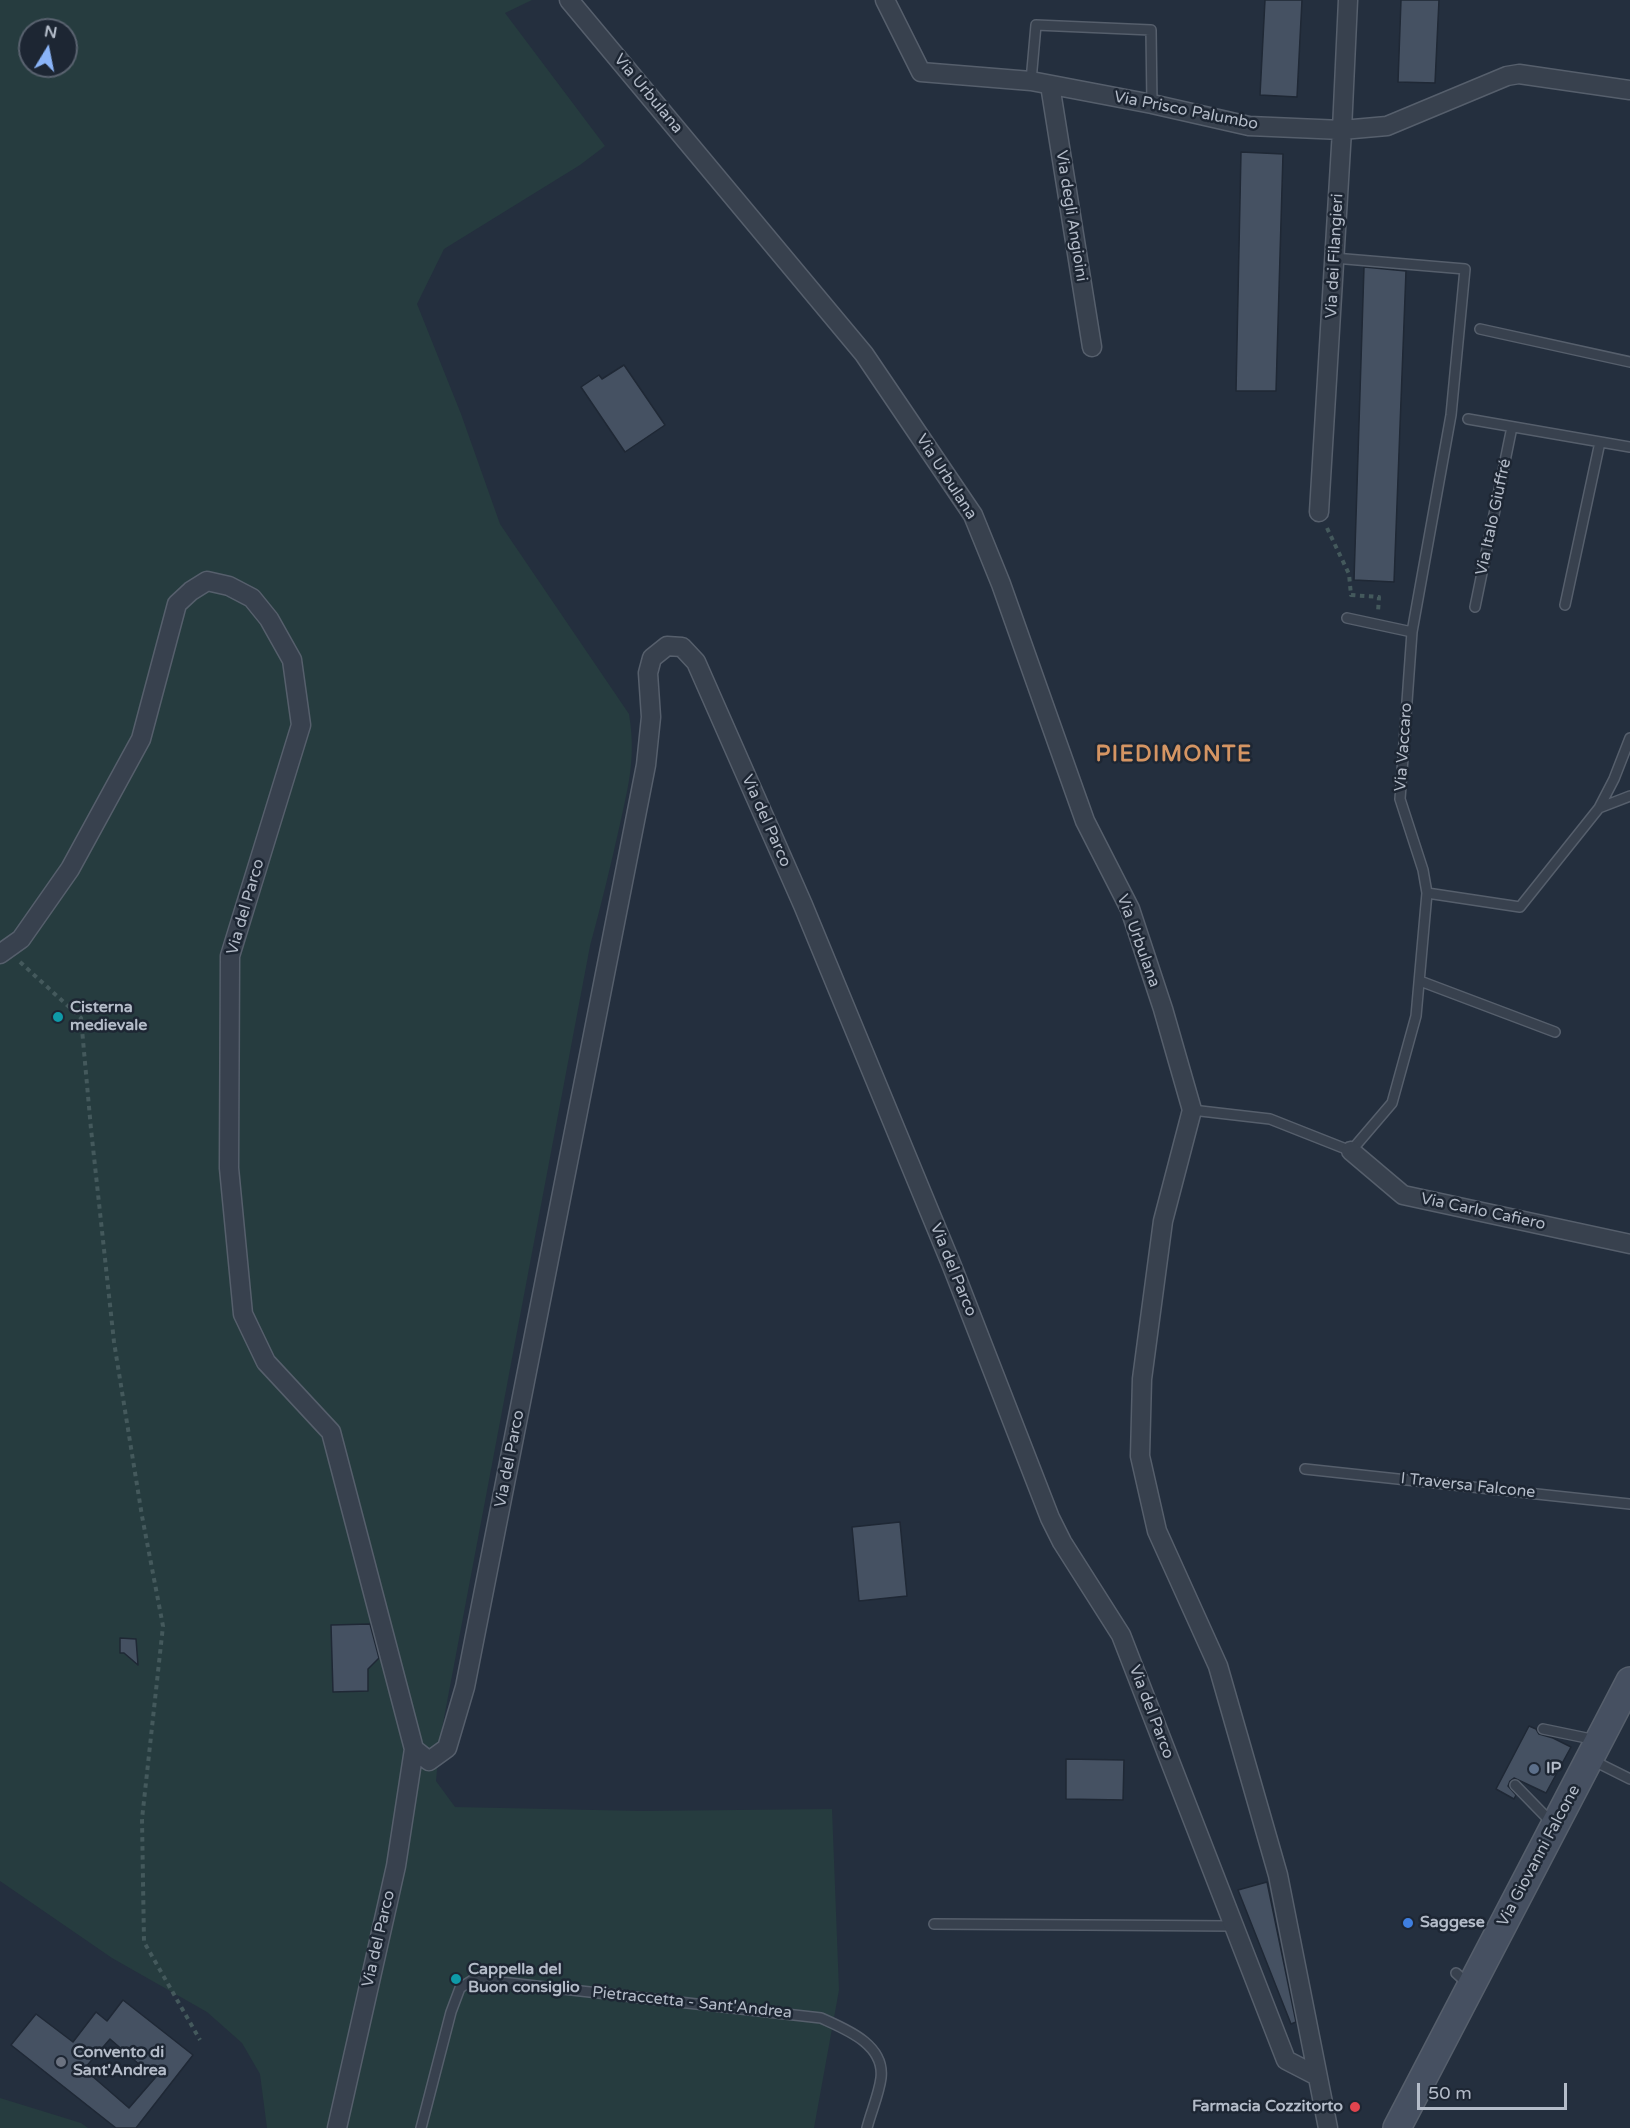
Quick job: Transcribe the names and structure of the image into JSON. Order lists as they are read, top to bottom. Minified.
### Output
{"streets":{"main road":["Via Giovanni Falcone"],"street":["Via Urbulana","Via Prisco Palumbo","Via degli Angioini","Via dei Filangieri","Via del Parco","Via Carlo Cafiero"],"lane":["Via Italo Giuffré","Via Vaccaro","I Traversa Falcone","Pietraccetta - Sant'Andrea"]},"crossings":[["Via Prisco Palumbo","Via degli Angioini"],["Via Prisco Palumbo","Via dei Filangieri"],["Via dei Filangieri","Via Vaccaro"],["Via Vaccaro","Via Carlo Cafiero"]],"districts":["PIEDIMONTE"],"places":["Cisterna medievale","IP","Saggese","Cappella del Buon consiglio","Convento di Sant'Andrea","Farmacia Cozzitorto"],"scale_bar":"50 m","north":"top"}
